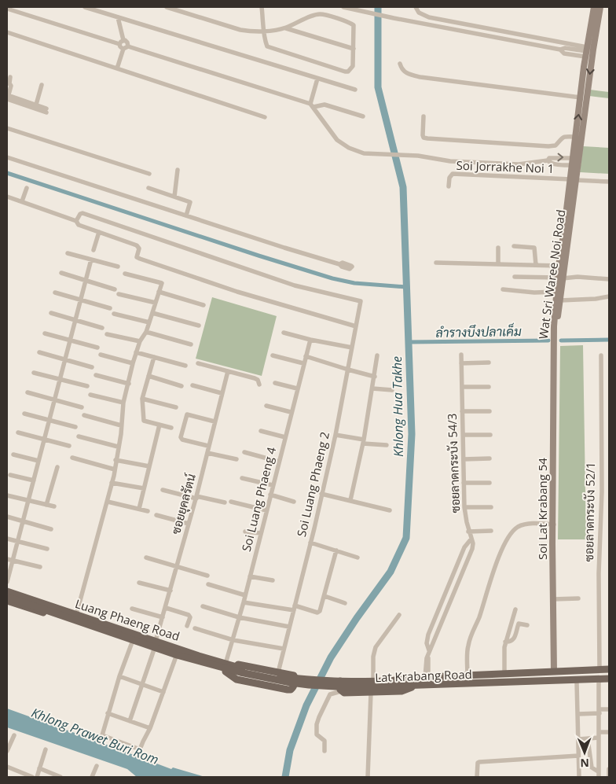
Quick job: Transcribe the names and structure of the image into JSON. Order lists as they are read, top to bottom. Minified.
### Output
{"streets":{"main road":["Wat Sri Waree Noi Road","Soi Lat Krabang 54","Luang Phaeng Road","Lat Krabang Road"],"street":["Soi Jorrakhe Noi 1","ซอยลาดกระบัง 54/3","Soi Luang Phaeng 2","Soi Luang Phaeng 4","ซอยยุคลรัตน์","ซอยลาดกระบัง 52/1"]},"crossings":[["Soi Jorrakhe Noi 1","Wat Sri Waree Noi Road"],["Wat Sri Waree Noi Road","Soi Lat Krabang 54"],["Soi Luang Phaeng 4","Luang Phaeng Road"],["ซอยยุคลรัตน์","Luang Phaeng Road"],["Soi Lat Krabang 54","Lat Krabang Road"],["ซอยลาดกระบัง 52/1","Lat Krabang Road"],["Luang Phaeng Road","Lat Krabang Road"]],"water":["ลำรางบึงปลาเค็ม","Khlong Hua Takhe","Khlong Prawet Buri Rom"],"north":"bottom"}
